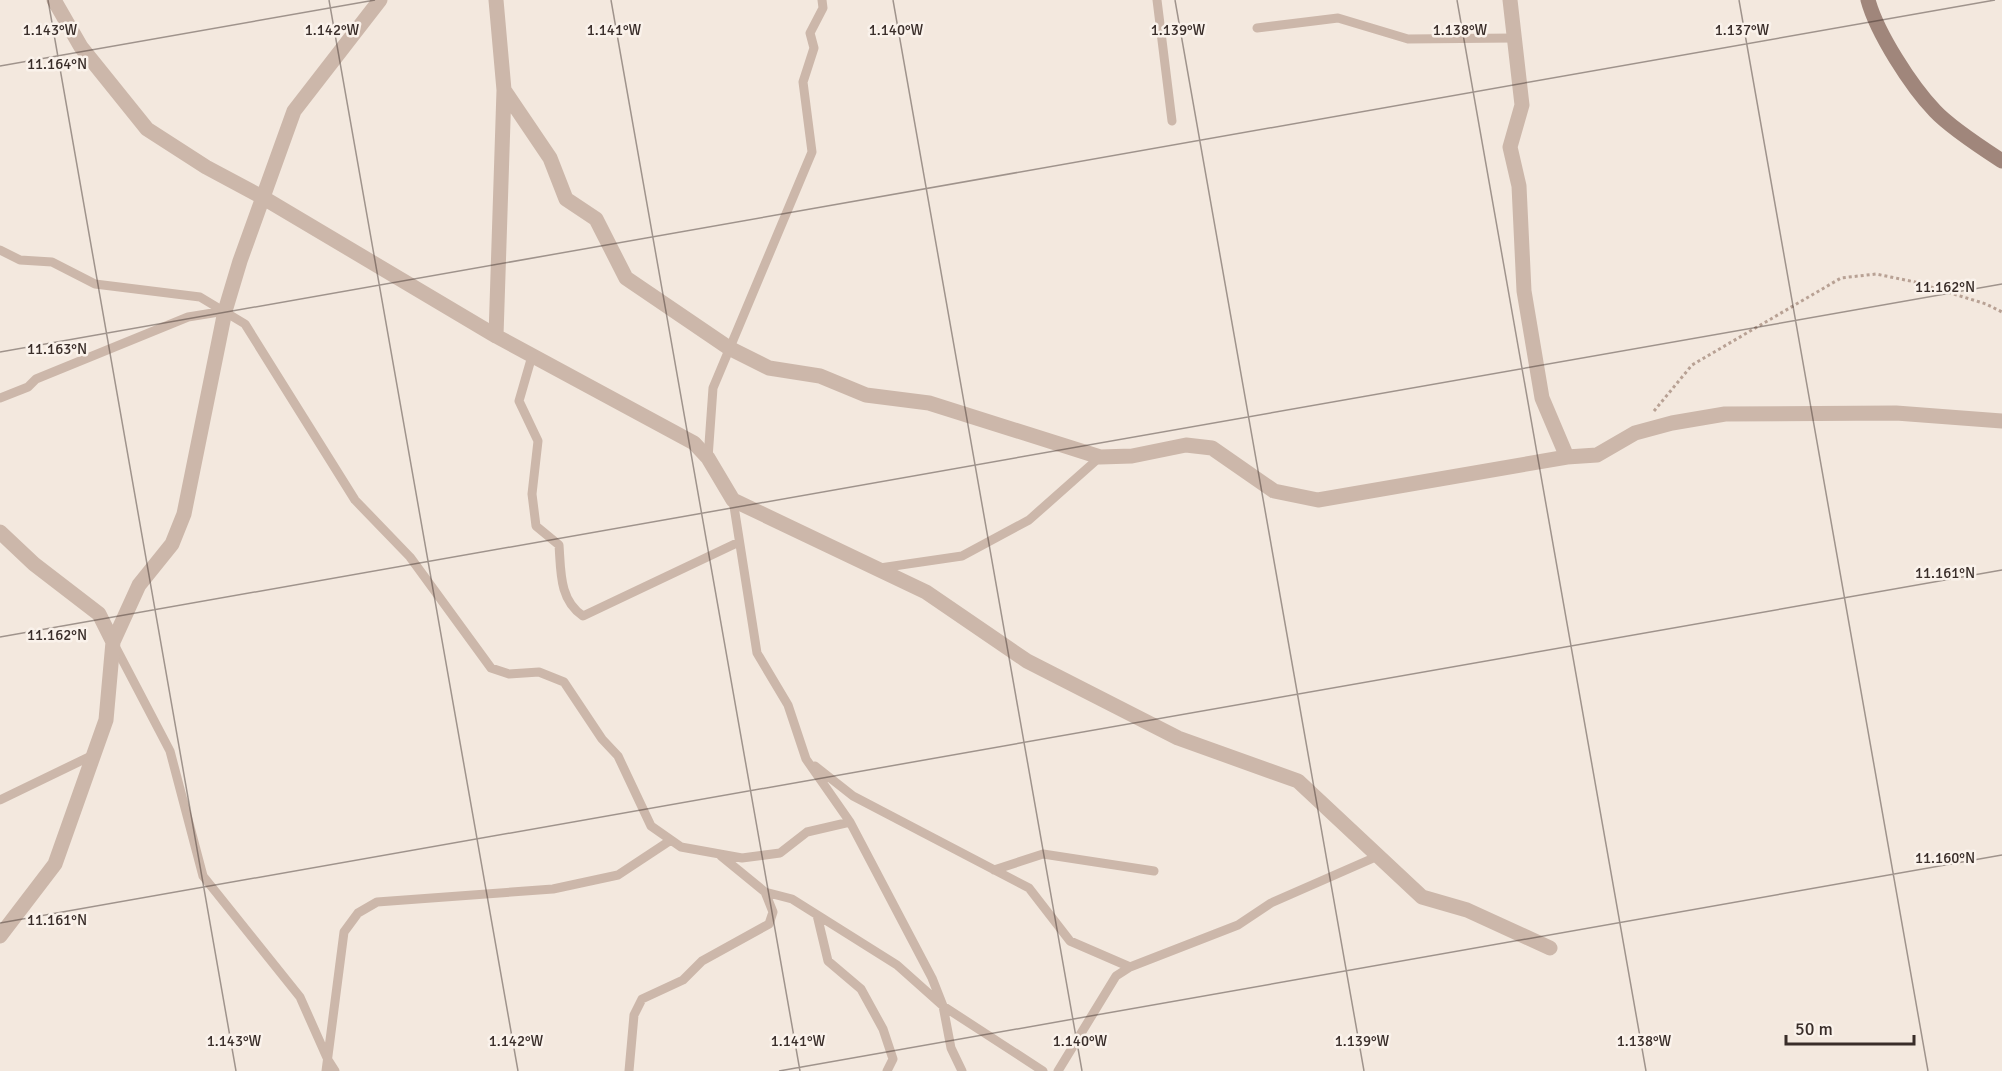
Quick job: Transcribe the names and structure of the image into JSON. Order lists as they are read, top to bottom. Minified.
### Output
{"scale_bar":"50 m","coordinates":["1.143°W","1.142°W","1.141°W","1.140°W","1.139°W","1.138°W","1.137°W","11.164°N","11.162°N","11.163°N","11.161°N","11.160°N"]}
